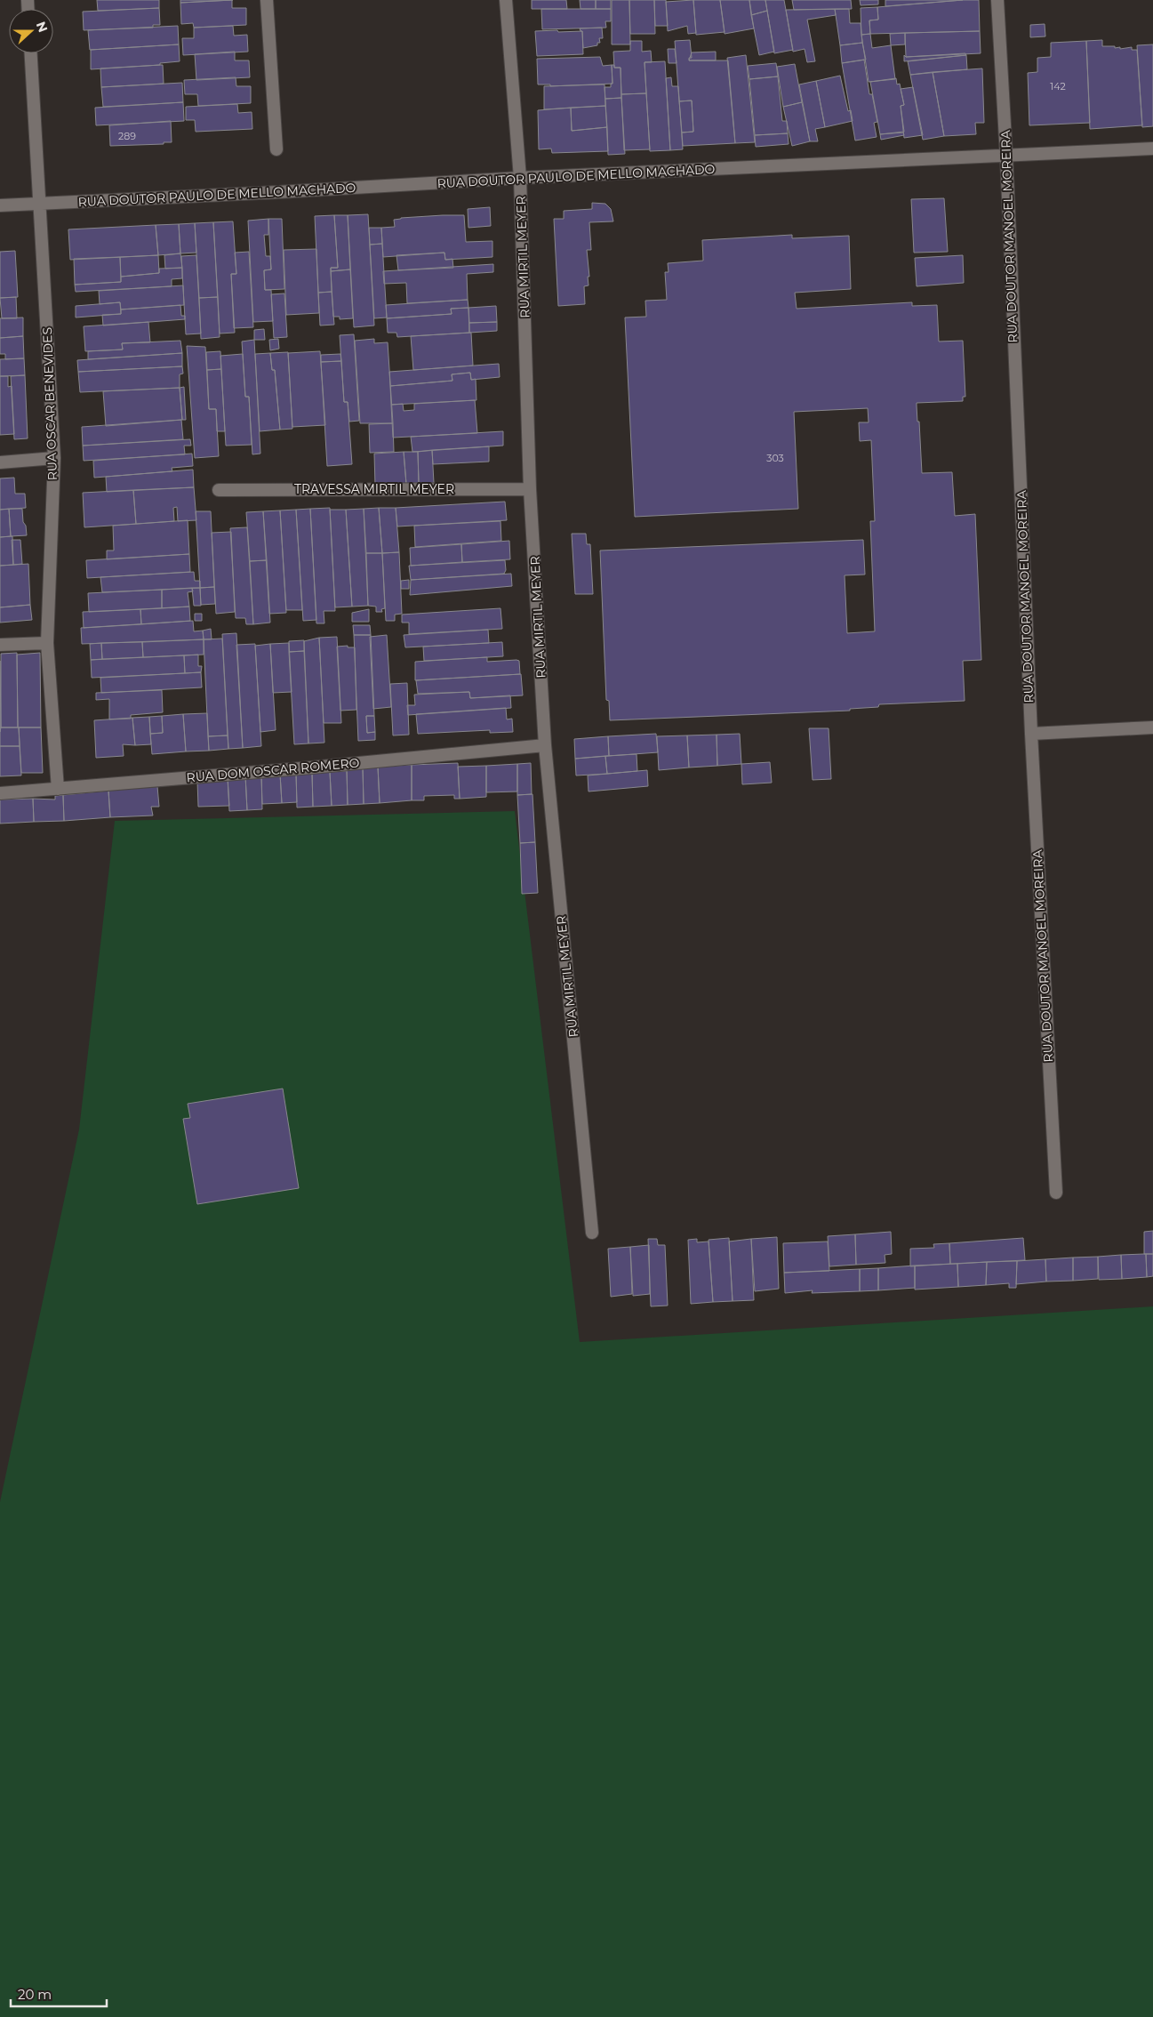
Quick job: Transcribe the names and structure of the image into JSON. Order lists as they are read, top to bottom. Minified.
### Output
{"streets":{"street":["RUA DOUTOR PAULO DE MELLO MACHADO","RUA DOUTOR MANOEL MOREIRA","RUA MIRTIL MEYER","RUA OSCAR BENEVIDES","TRAVESSA MIRTIL MEYER","RUA DOM OSCAR ROMERO"]},"crossings":[["RUA DOUTOR PAULO DE MELLO MACHADO","RUA DOUTOR MANOEL MOREIRA"],["RUA DOUTOR PAULO DE MELLO MACHADO","RUA MIRTIL MEYER"],["RUA DOUTOR PAULO DE MELLO MACHADO","RUA OSCAR BENEVIDES"],["RUA MIRTIL MEYER","TRAVESSA MIRTIL MEYER"],["RUA MIRTIL MEYER","RUA DOM OSCAR ROMERO"],["RUA OSCAR BENEVIDES","RUA DOM OSCAR ROMERO"]],"house_numbers":["142","289","303"],"scale_bar":"20 m","north":"right"}
